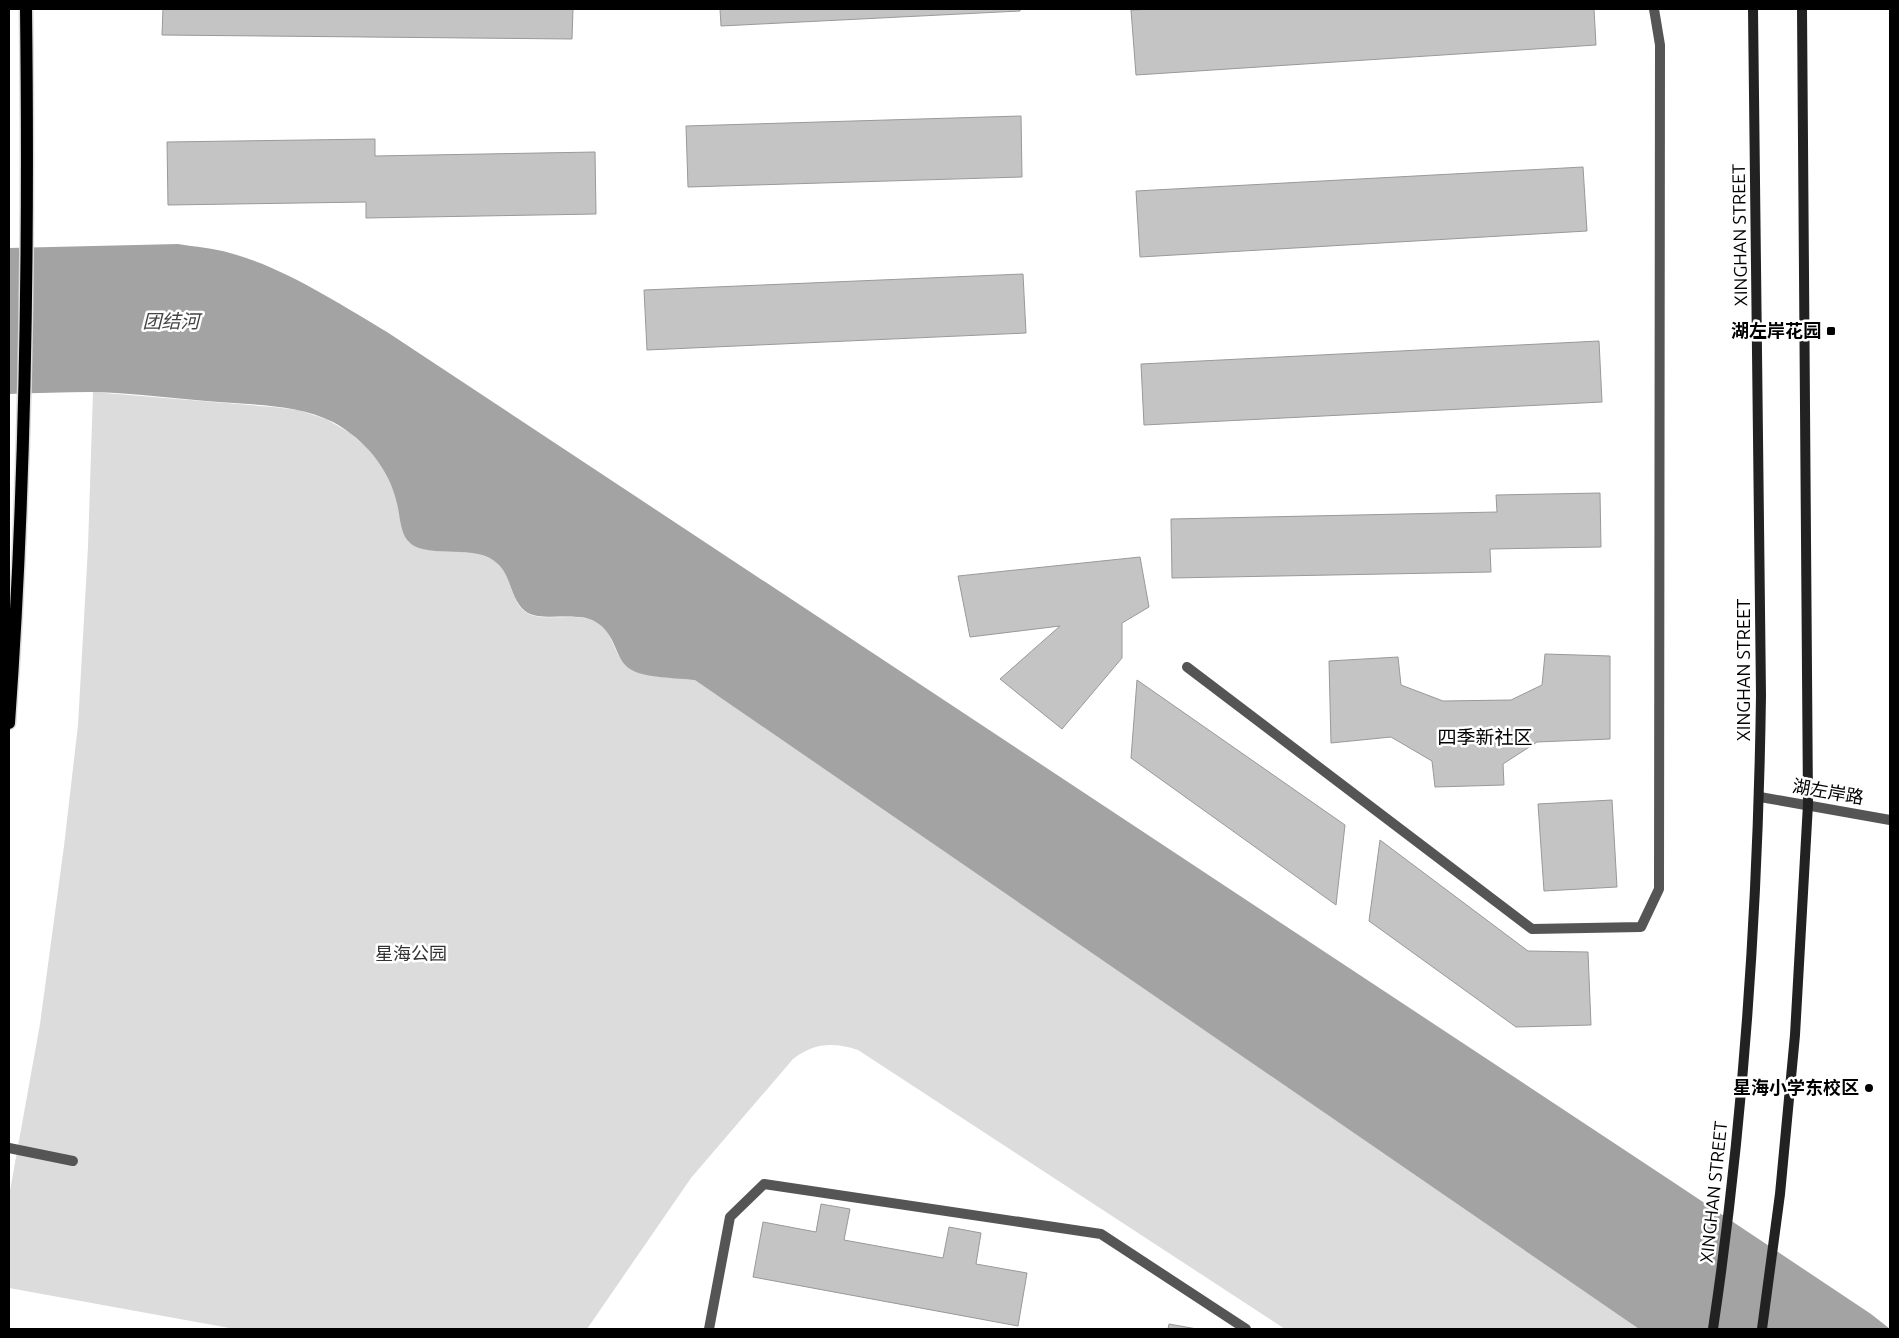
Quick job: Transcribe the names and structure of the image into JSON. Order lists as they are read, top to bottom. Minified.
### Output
{"streets":{"main road":["XINGHAN STREET"],"street":["湖左岸路"]},"crossings":[["XINGHAN STREET","湖左岸路"]],"districts":["四季新社区"],"water":["团结河"],"parks":["星海公园"],"places":{"transit":["湖左岸花园"],"other":["星海小学东校区"]}}
